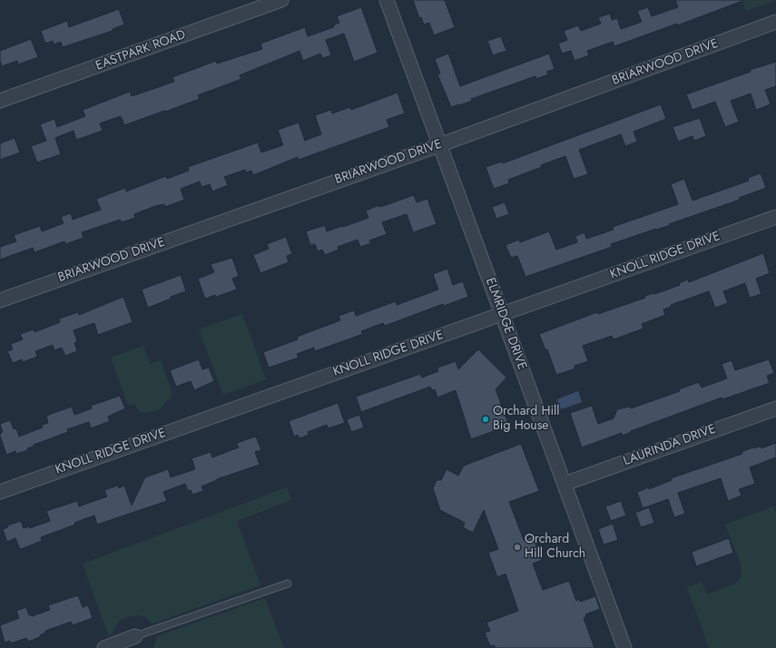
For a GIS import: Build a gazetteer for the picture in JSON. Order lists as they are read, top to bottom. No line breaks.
{"streets":{"street":["EASTPARK ROAD","BRIARWOOD DRIVE","KNOLL RIDGE DRIVE","ELMRIDGE DRIVE","LAURINDA DRIVE"]},"crossings":[["BRIARWOOD DRIVE","ELMRIDGE DRIVE"],["KNOLL RIDGE DRIVE","ELMRIDGE DRIVE"],["ELMRIDGE DRIVE","LAURINDA DRIVE"]],"places":["Orchard Hill Big House","Orchard Hill Church"]}
